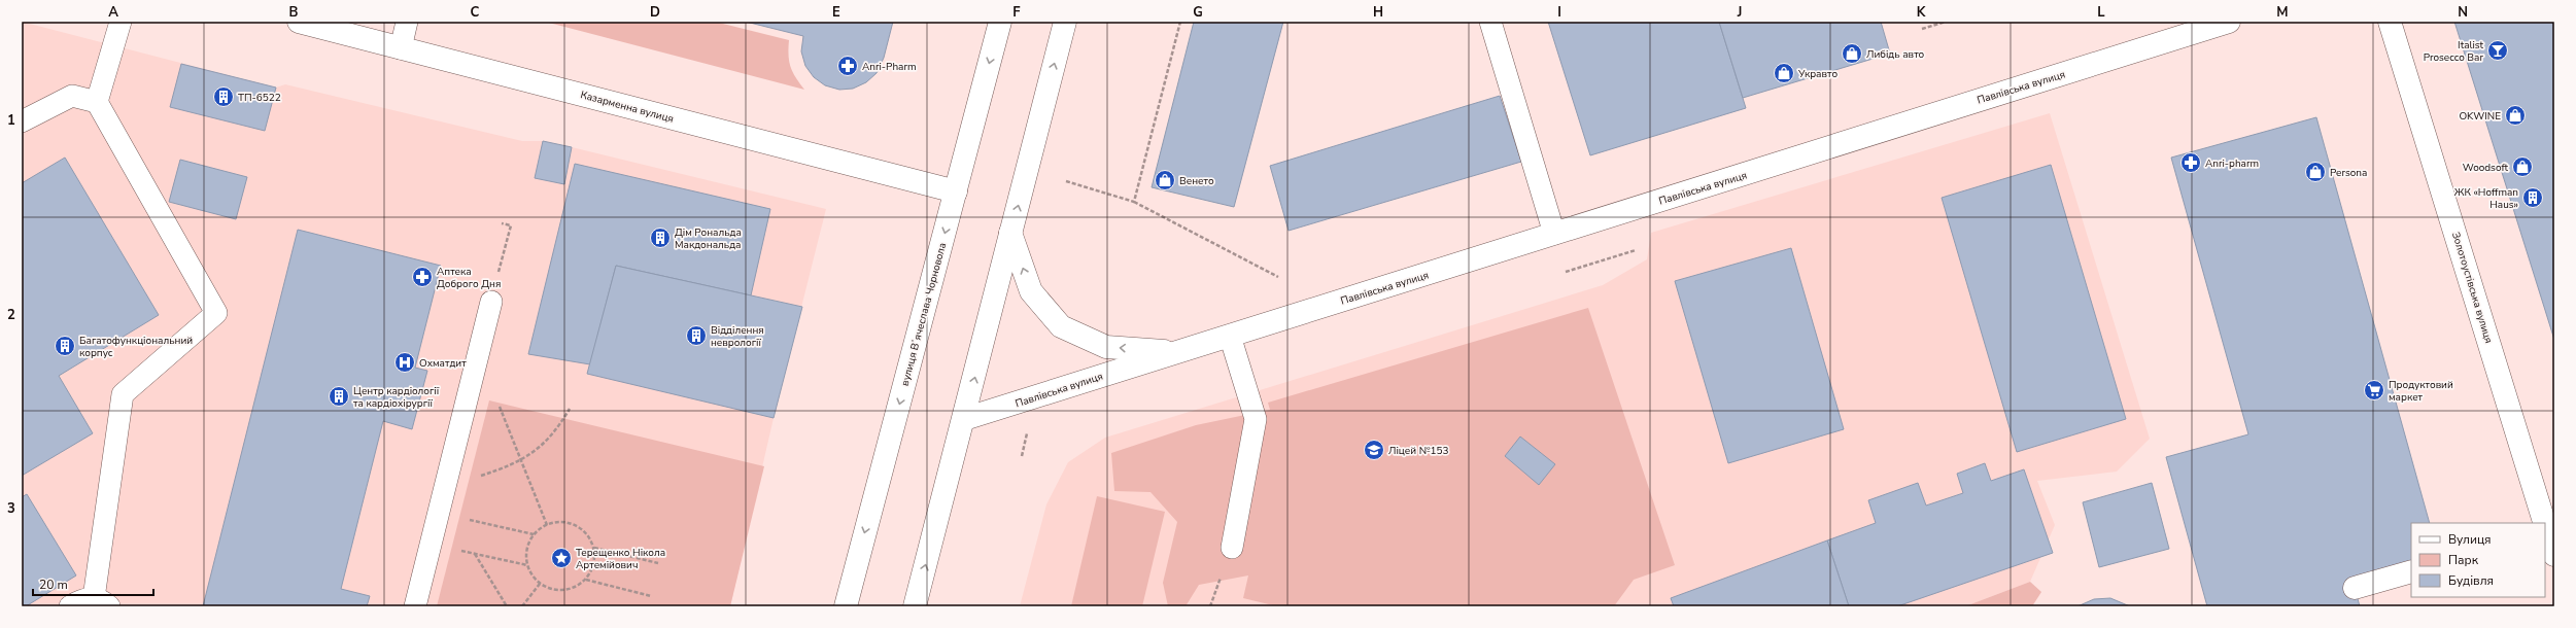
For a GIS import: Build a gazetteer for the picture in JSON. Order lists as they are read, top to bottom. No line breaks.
{"streets":{"street":["Павлівська вулиця","Казарменна вулиця","Золотоустівська вулиця","вулиця Вʼячеслава Чорновола"]},"crossings":[["Казарменна вулиця","вулиця Вʼячеслава Чорновола"]],"places":{"bar":["Italist Prosecco Bar"],"shop":["Либідь авто","Укравто","OKWINE","Woodsoft","Persona","Венето"],"pharmacy":["Anri-Pharm","Anri-pharm","Аптека Доброго Дня"],"building":["ТП-6522","ЖК «Hoffman Haus»","Дім Рональда Макдональда","Відділення неврології","Багатофункціональний корпус","Центр кардіології та кардіохірургії"],"hospital":["Охматдит"],"supermarket":["Продуктовий маркет"],"school or university":["Ліцей №153"],"place":["Терещенко Нікола Артемійович"]},"legend":["Вулиця","Парк","Будівля"],"scale_bar":"20 m","grid":{"columns":["A","B","C","D","E","F","G","H","I","J","K","L","M","N"],"rows":["1","2","3"]}}
